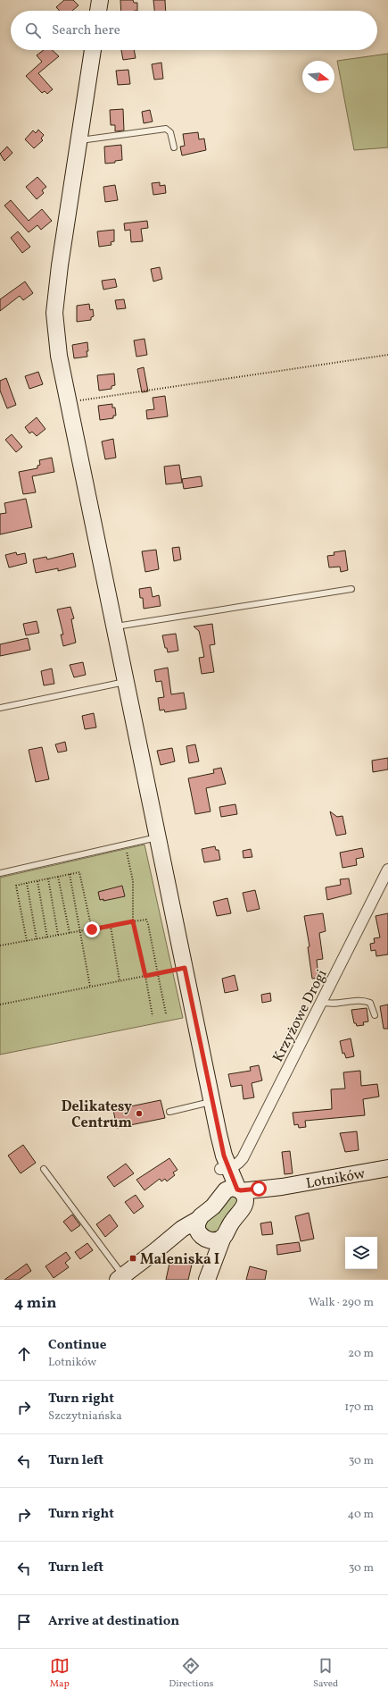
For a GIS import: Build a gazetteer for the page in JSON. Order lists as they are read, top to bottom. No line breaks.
{"streets":{"street":["Krzyżowe Drogi","Lotników"]},"places":{"other":["Delikatesy Centrum"],"transit":["Maleniska I"]},"north":"right","page":{"search":"Search here","heading":["4 min","Walk · 290 m"],"list":[["Continue","Lotników","20 m"],["Turn right","Szczytniańska","170 m"],["Turn left","30 m"],["Turn right","40 m"],["Turn left","30 m"],"Arrive at destination"],"nav":["Map","Directions","Saved"]}}
